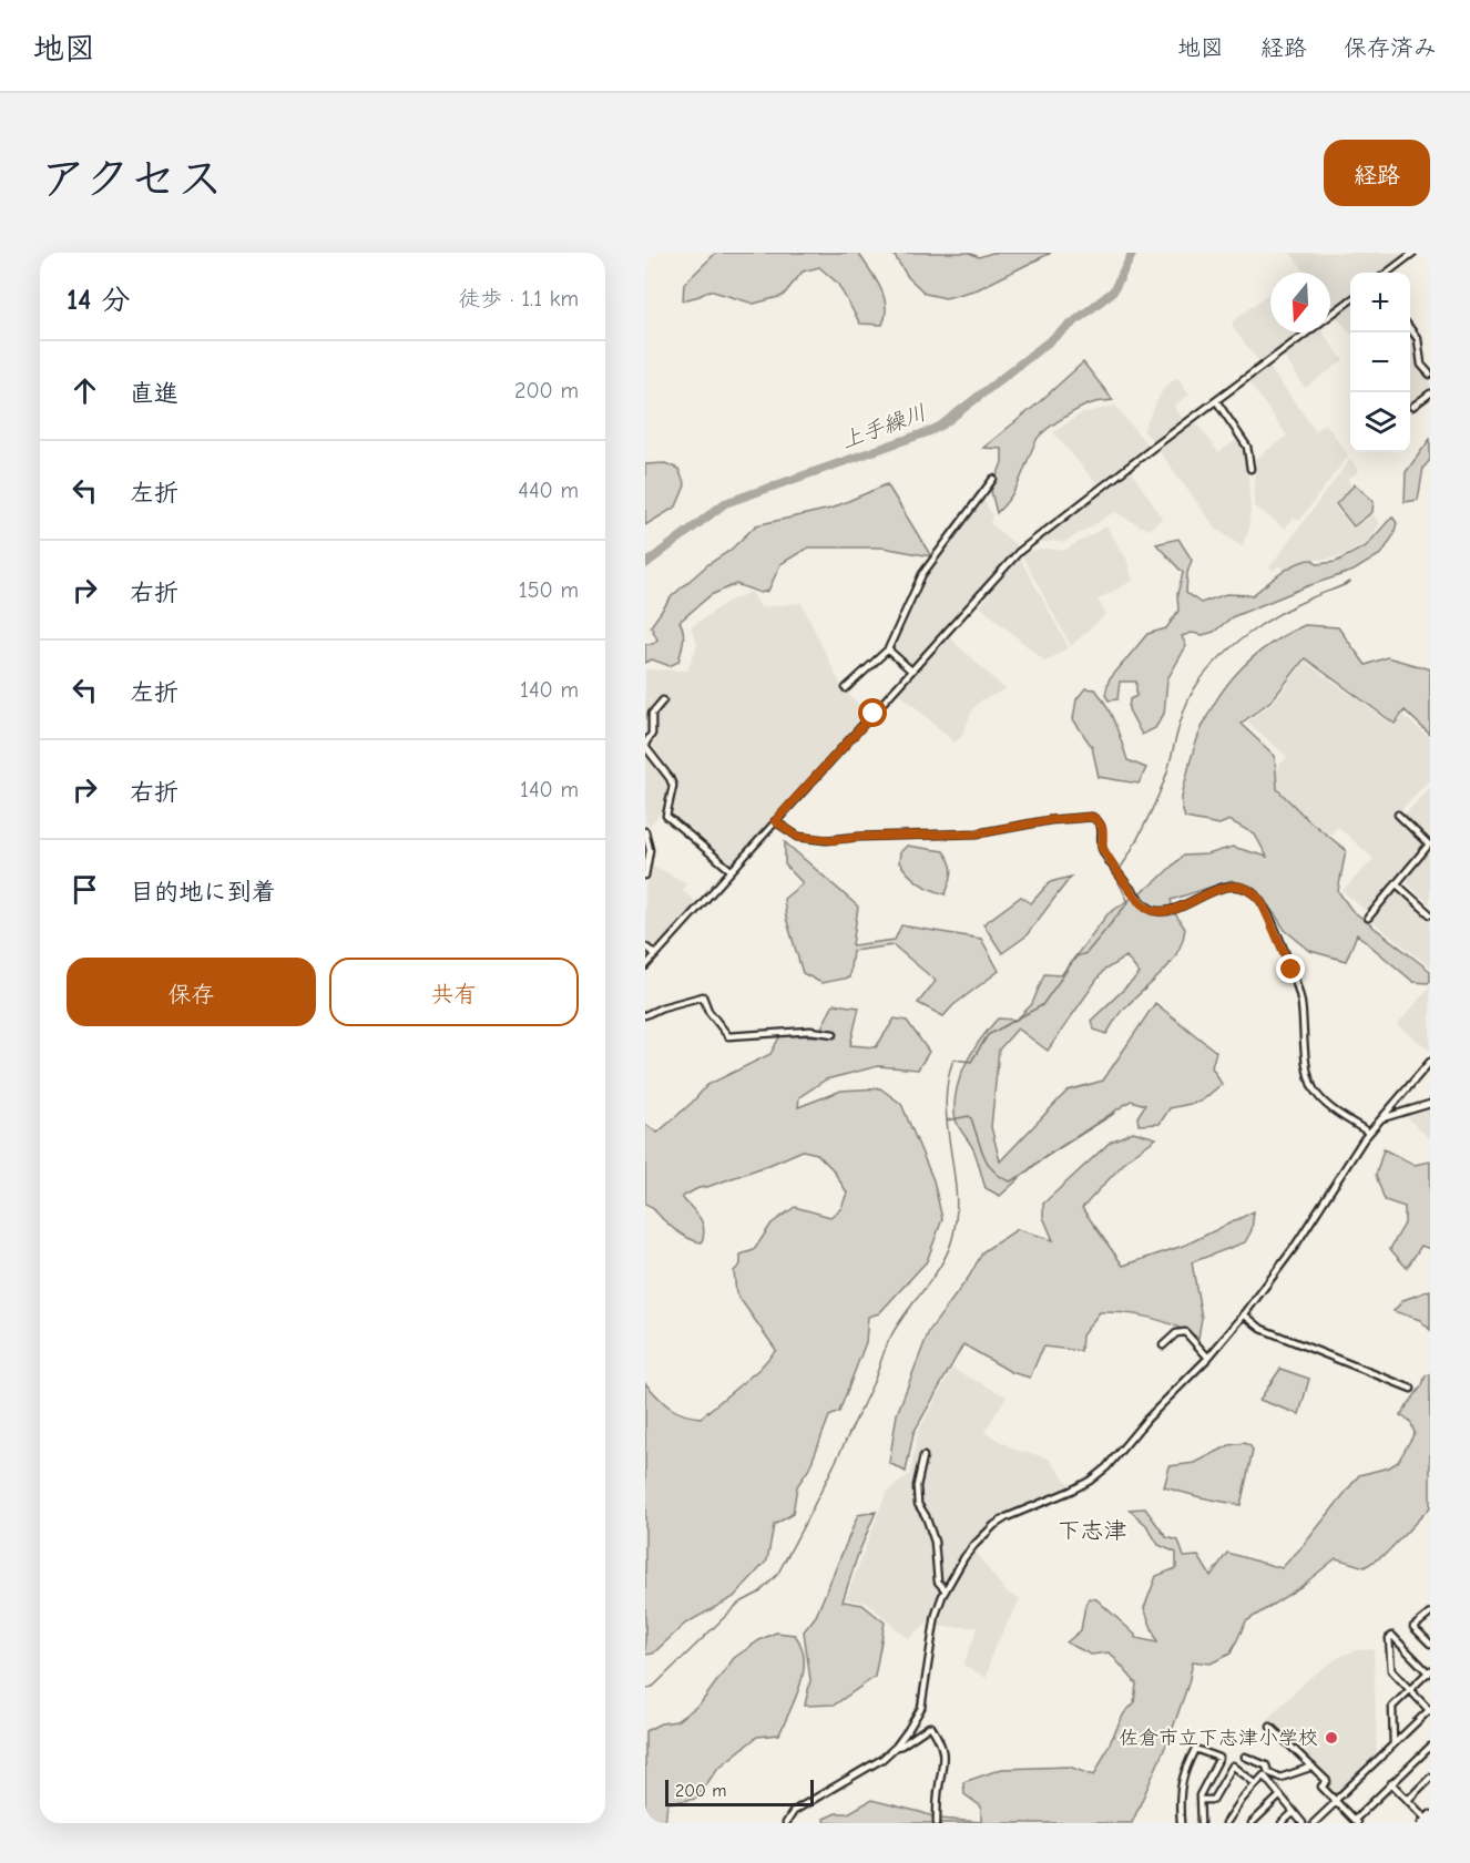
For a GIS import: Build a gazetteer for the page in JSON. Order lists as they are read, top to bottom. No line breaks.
{"districts":["下志津"],"water":["上手繰川"],"places":["佐倉市立下志津小学校"],"scale_bar":"200 m","north":"bottom","page":{"header":"地図","nav":["地図","経路","保存済み"],"title":"アクセス","buttons":["経路",["保存","共有"]],"heading":["14 分","徒歩 · 1.1 km"],"map_buttons":["+","−"],"list":[["直進","200 m"],["左折","440 m"],["右折","150 m"],["左折","140 m"],["右折","140 m"],"目的地に到着"],"scale":"200 m"}}
